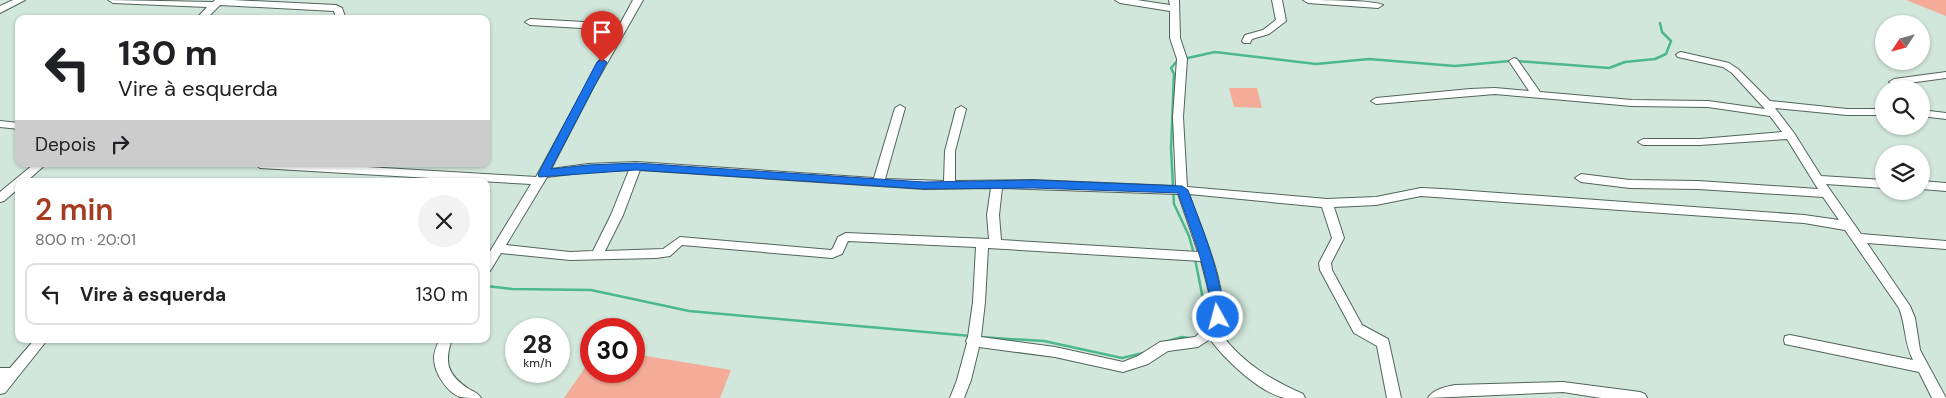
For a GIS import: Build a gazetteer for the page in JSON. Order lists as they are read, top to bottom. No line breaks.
{"north":"bottom left","page":{"turn":["130 m","Vire à esquerda"],"then":"Depois","heading":["2 min","800 m · 20:01"],"list":[{"name":"Vire à esquerda","value":"130 m"}],"speed":"28 km/h","limit":"30"}}
